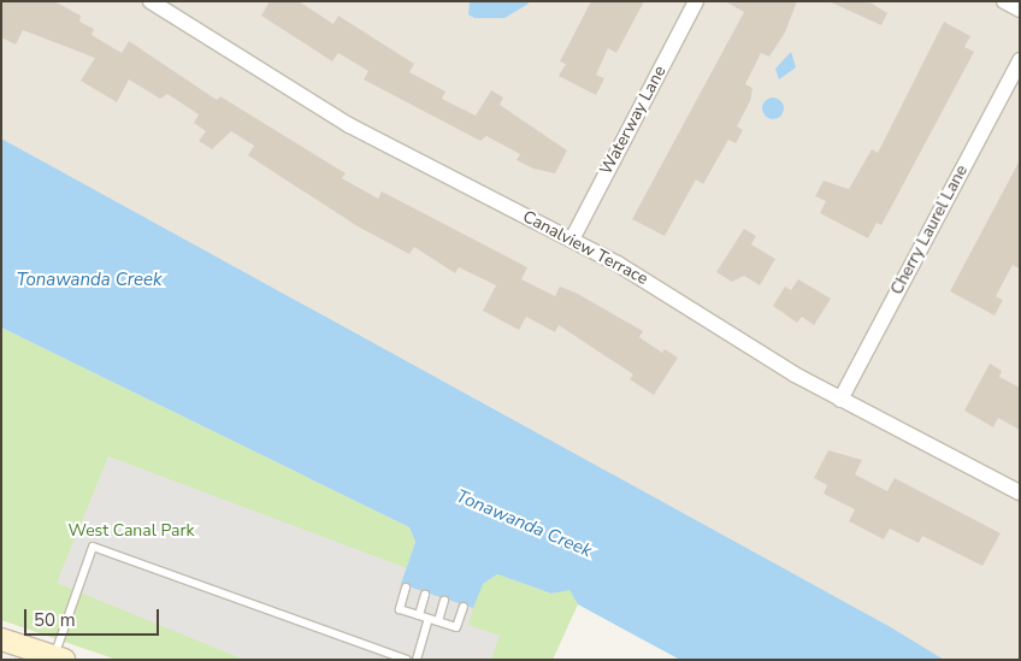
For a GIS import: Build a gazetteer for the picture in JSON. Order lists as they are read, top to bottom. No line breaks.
{"streets":{"street":["Waterway Lane","Cherry Laurel Lane","Canalview Terrace"]},"crossings":[["Waterway Lane","Canalview Terrace"],["Cherry Laurel Lane","Canalview Terrace"]],"water":["Tonawanda Creek"],"parks":["West Canal Park"],"scale_bar":"50 m"}
